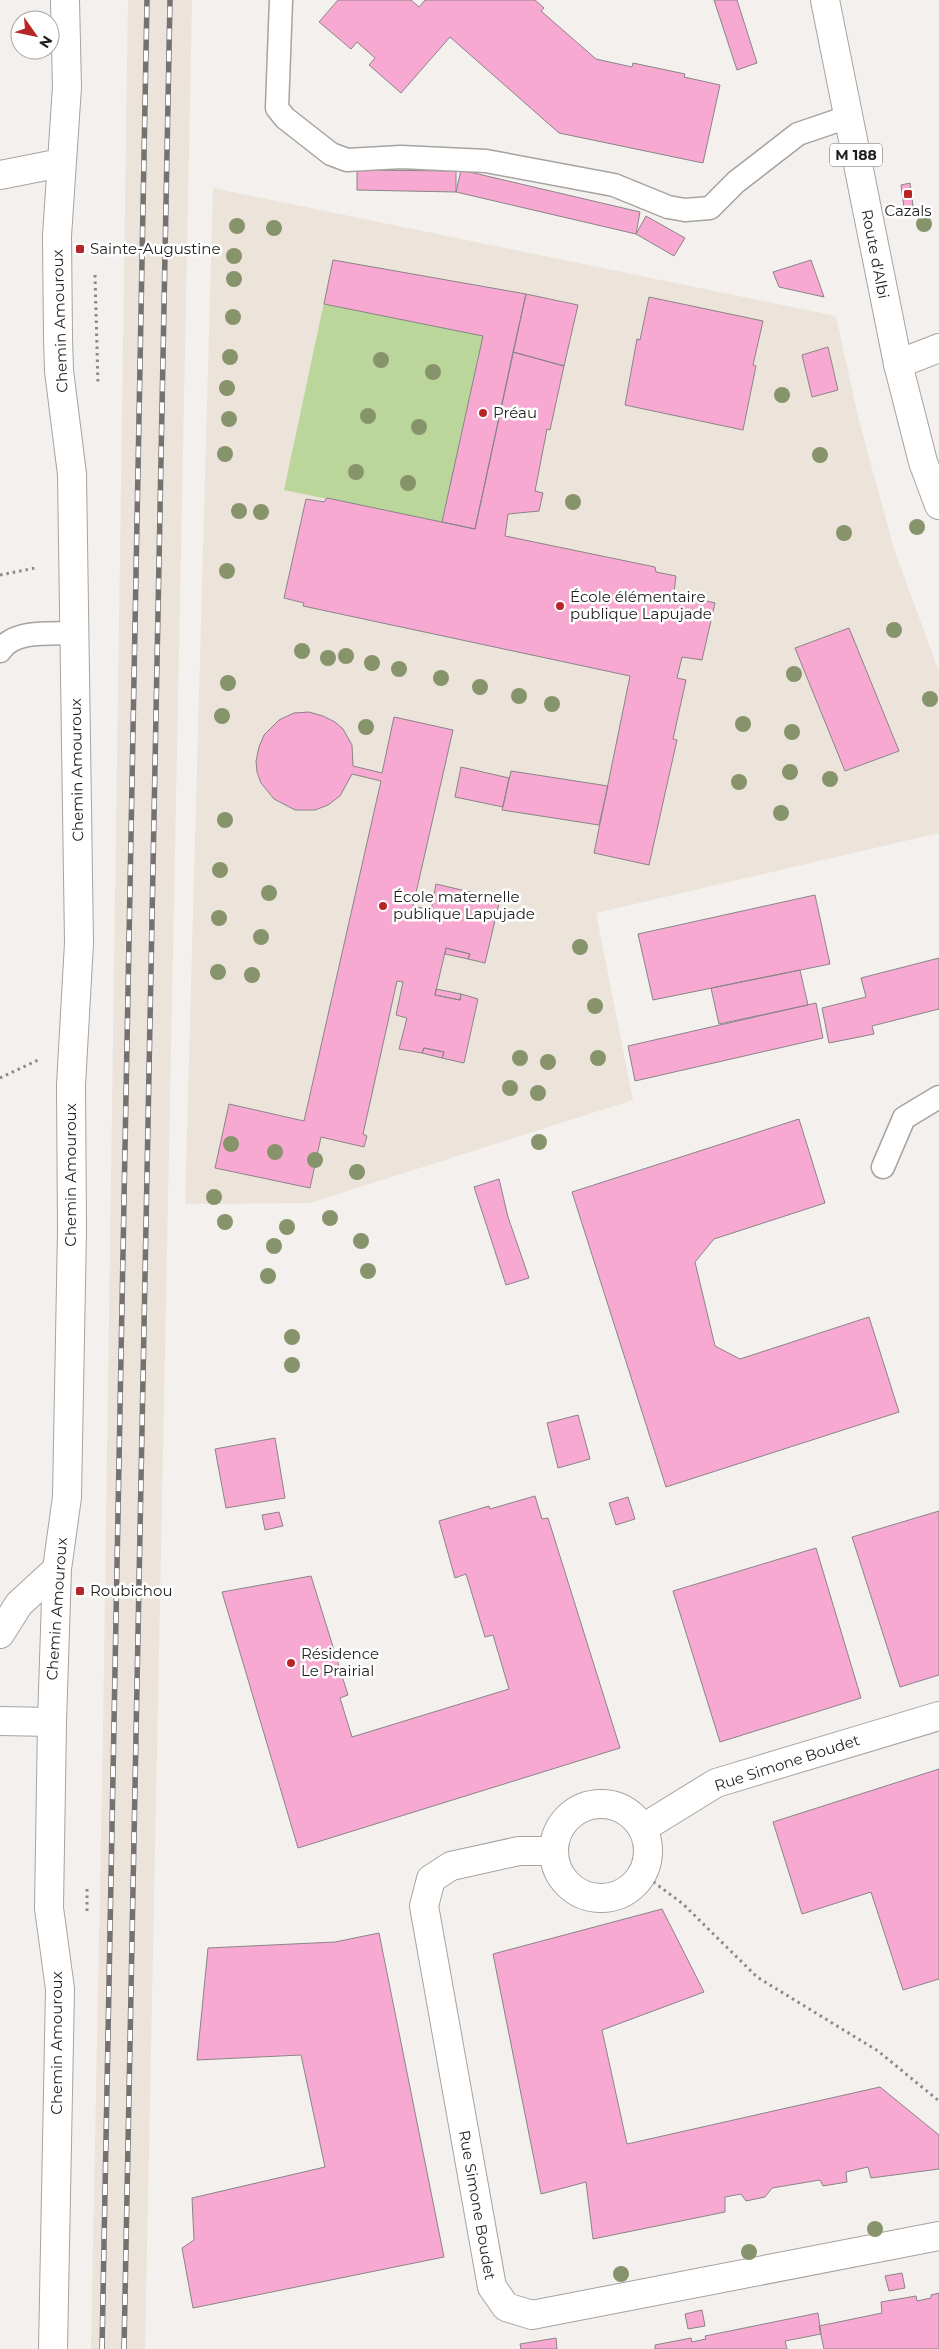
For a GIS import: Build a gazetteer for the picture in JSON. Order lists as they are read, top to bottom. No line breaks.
{"streets":{"street":["M 188","Route d'Albi","Chemin Amouroux","Rue Simone Boudet"]},"places":{"transit":["Cazals","Sainte-Augustine","Roubichou"],"other":["Préau","École élémentaire publique Lapujade","École maternelle publique Lapujade","Résidence Le Prairial"]},"north":"bottom right"}
